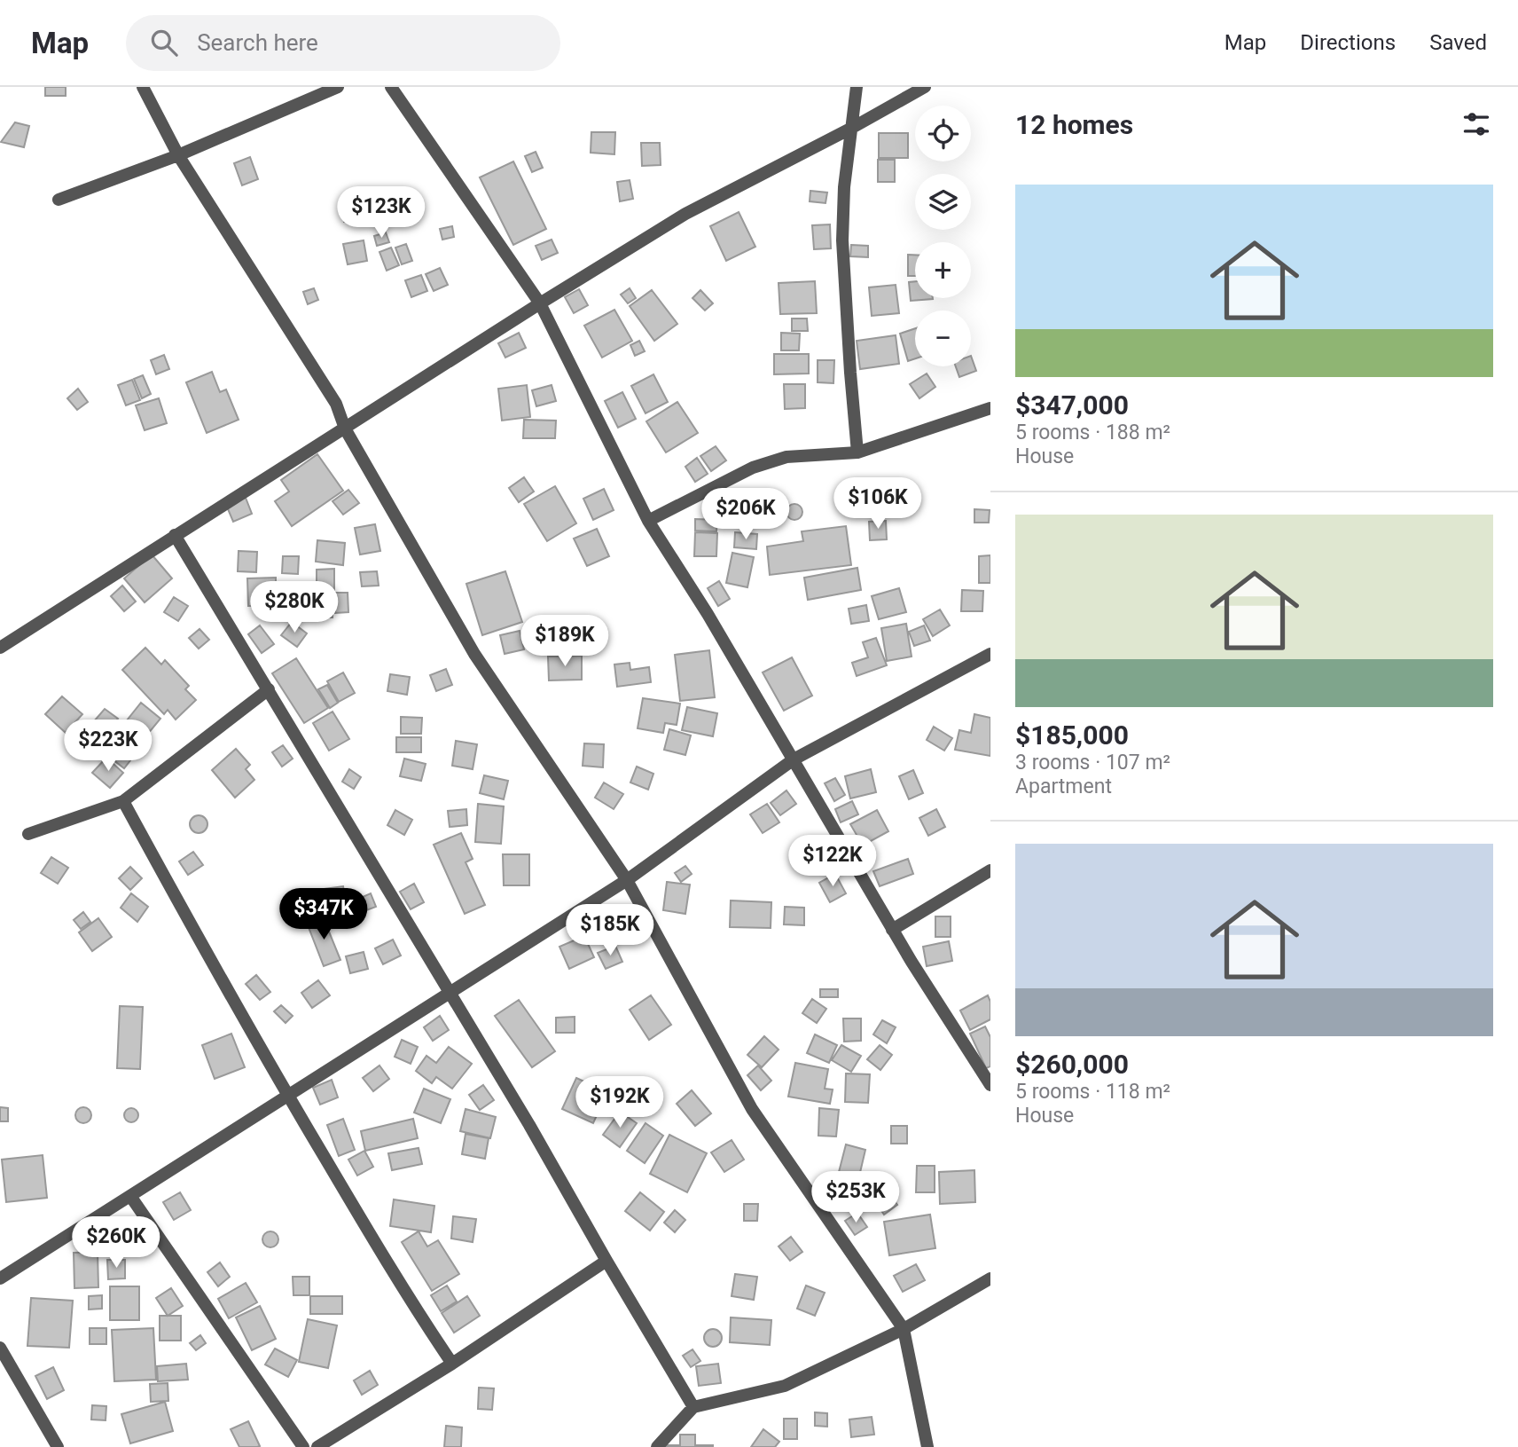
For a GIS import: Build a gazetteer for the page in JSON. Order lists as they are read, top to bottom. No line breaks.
{"page":{"header":"Map","search":"Search here","nav":["Map","Directions","Saved"],"heading":"12 homes","map_buttons":["+","−"],"list":[{"name":"$347,000","note":"5 rooms · 188 m² · House"},{"name":"$185,000","note":"3 rooms · 107 m² · Apartment"},{"name":"$260,000","note":"5 rooms · 118 m² · House"}],"price":["$123K","$106K","$206K","$280K","$189K","$223K","$122K","$347K","$185K","$192K","$253K","$260K"]}}
